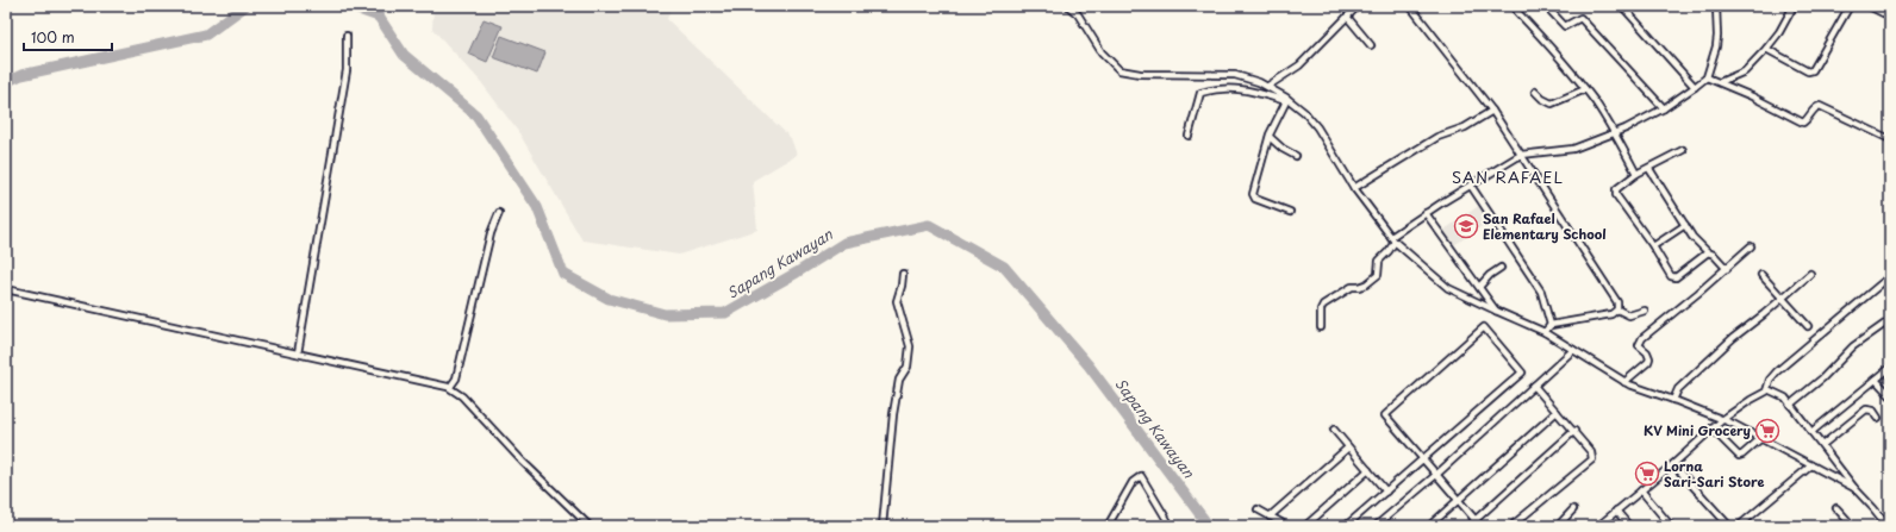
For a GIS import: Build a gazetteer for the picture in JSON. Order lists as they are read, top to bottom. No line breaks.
{"districts":["SAN RAFAEL"],"water":["Sapang Kawayan"],"places":{"school or university":["San Rafael Elementary School"],"supermarket":["KV Mini Grocery","Lorna Sari-Sari Store"]},"scale_bar":"100 m"}
